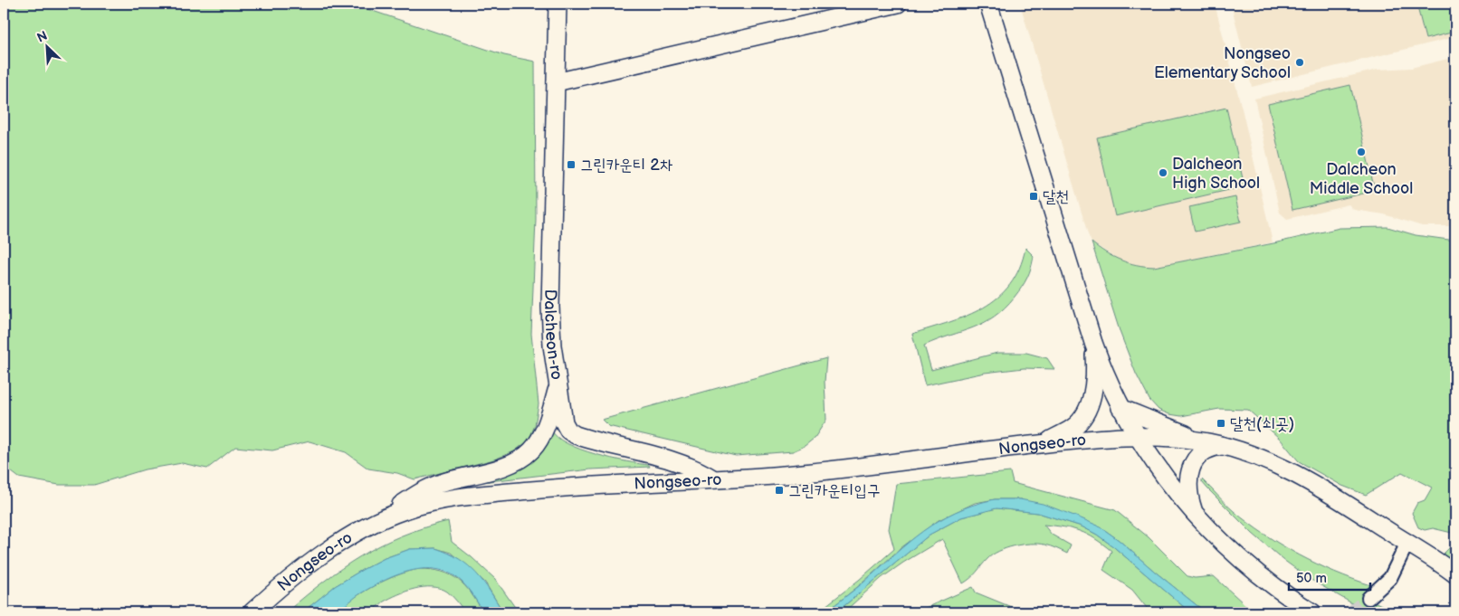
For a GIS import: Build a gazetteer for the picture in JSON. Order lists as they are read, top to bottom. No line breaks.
{"streets":{"street":["Dalcheon-ro","Nongseo-ro"]},"crossings":[["Dalcheon-ro","Nongseo-ro"]],"places":{"other":["Nongseo Elementary School","Dalcheon Middle School","Dalcheon High School"],"transit":["그린카운티 2차","달천","달천(쇠곳)","그린카운티입구"]},"scale_bar":"50 m","north":"top left"}
